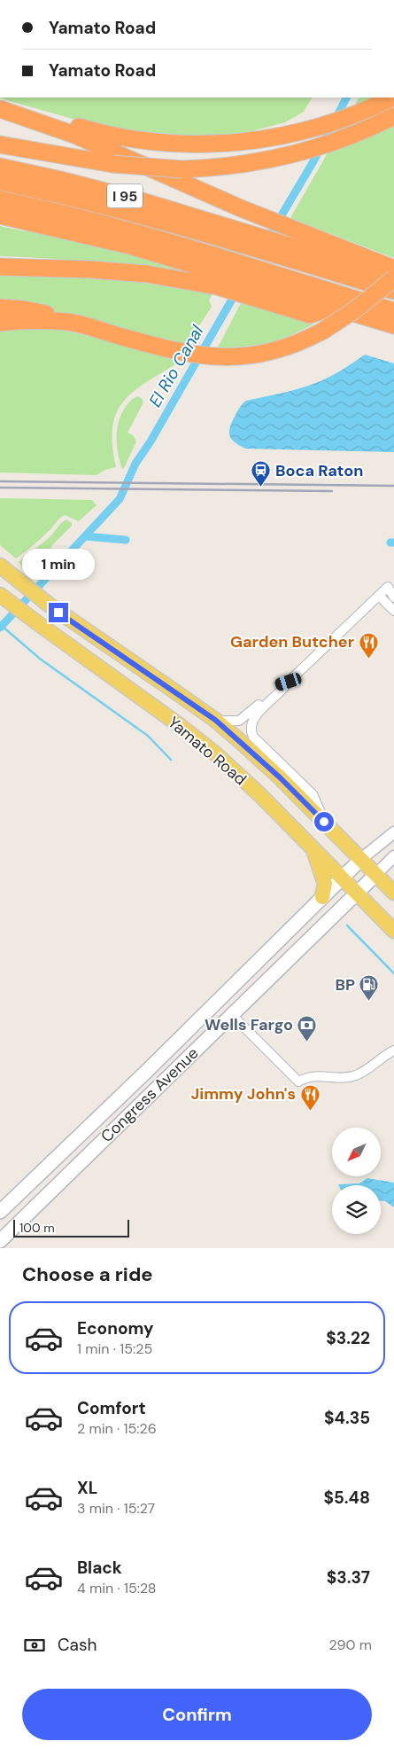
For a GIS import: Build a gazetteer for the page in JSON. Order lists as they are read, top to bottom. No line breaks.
{"streets":{"highway":["I 95"],"main road":["Yamato Road","Congress Avenue"]},"crossings":[["Yamato Road","Congress Avenue"]],"water":["El Rio Canal"],"places":{"station":["Boca Raton"],"restaurant":["Garden Butcher","Jimmy John's"],"fuel station":["BP"],"bank":["Wells Fargo"]},"scale_bar":"100 m","north":"bottom left","page":{"banner":["Yamato Road","Yamato Road"],"bubble":"1 min","scale":"100 m","heading":"Choose a ride","list":[{"name":"Economy","note":"1 min · 15:25","value":"$3.22"},{"name":"Comfort","note":"2 min · 15:26","value":"$4.35"},{"name":"XL","note":"3 min · 15:27","value":"$5.48"},{"name":"Black","note":"4 min · 15:28","value":"$3.37"}],"pay":["Cash","290 m"],"buttons":"Confirm"}}
